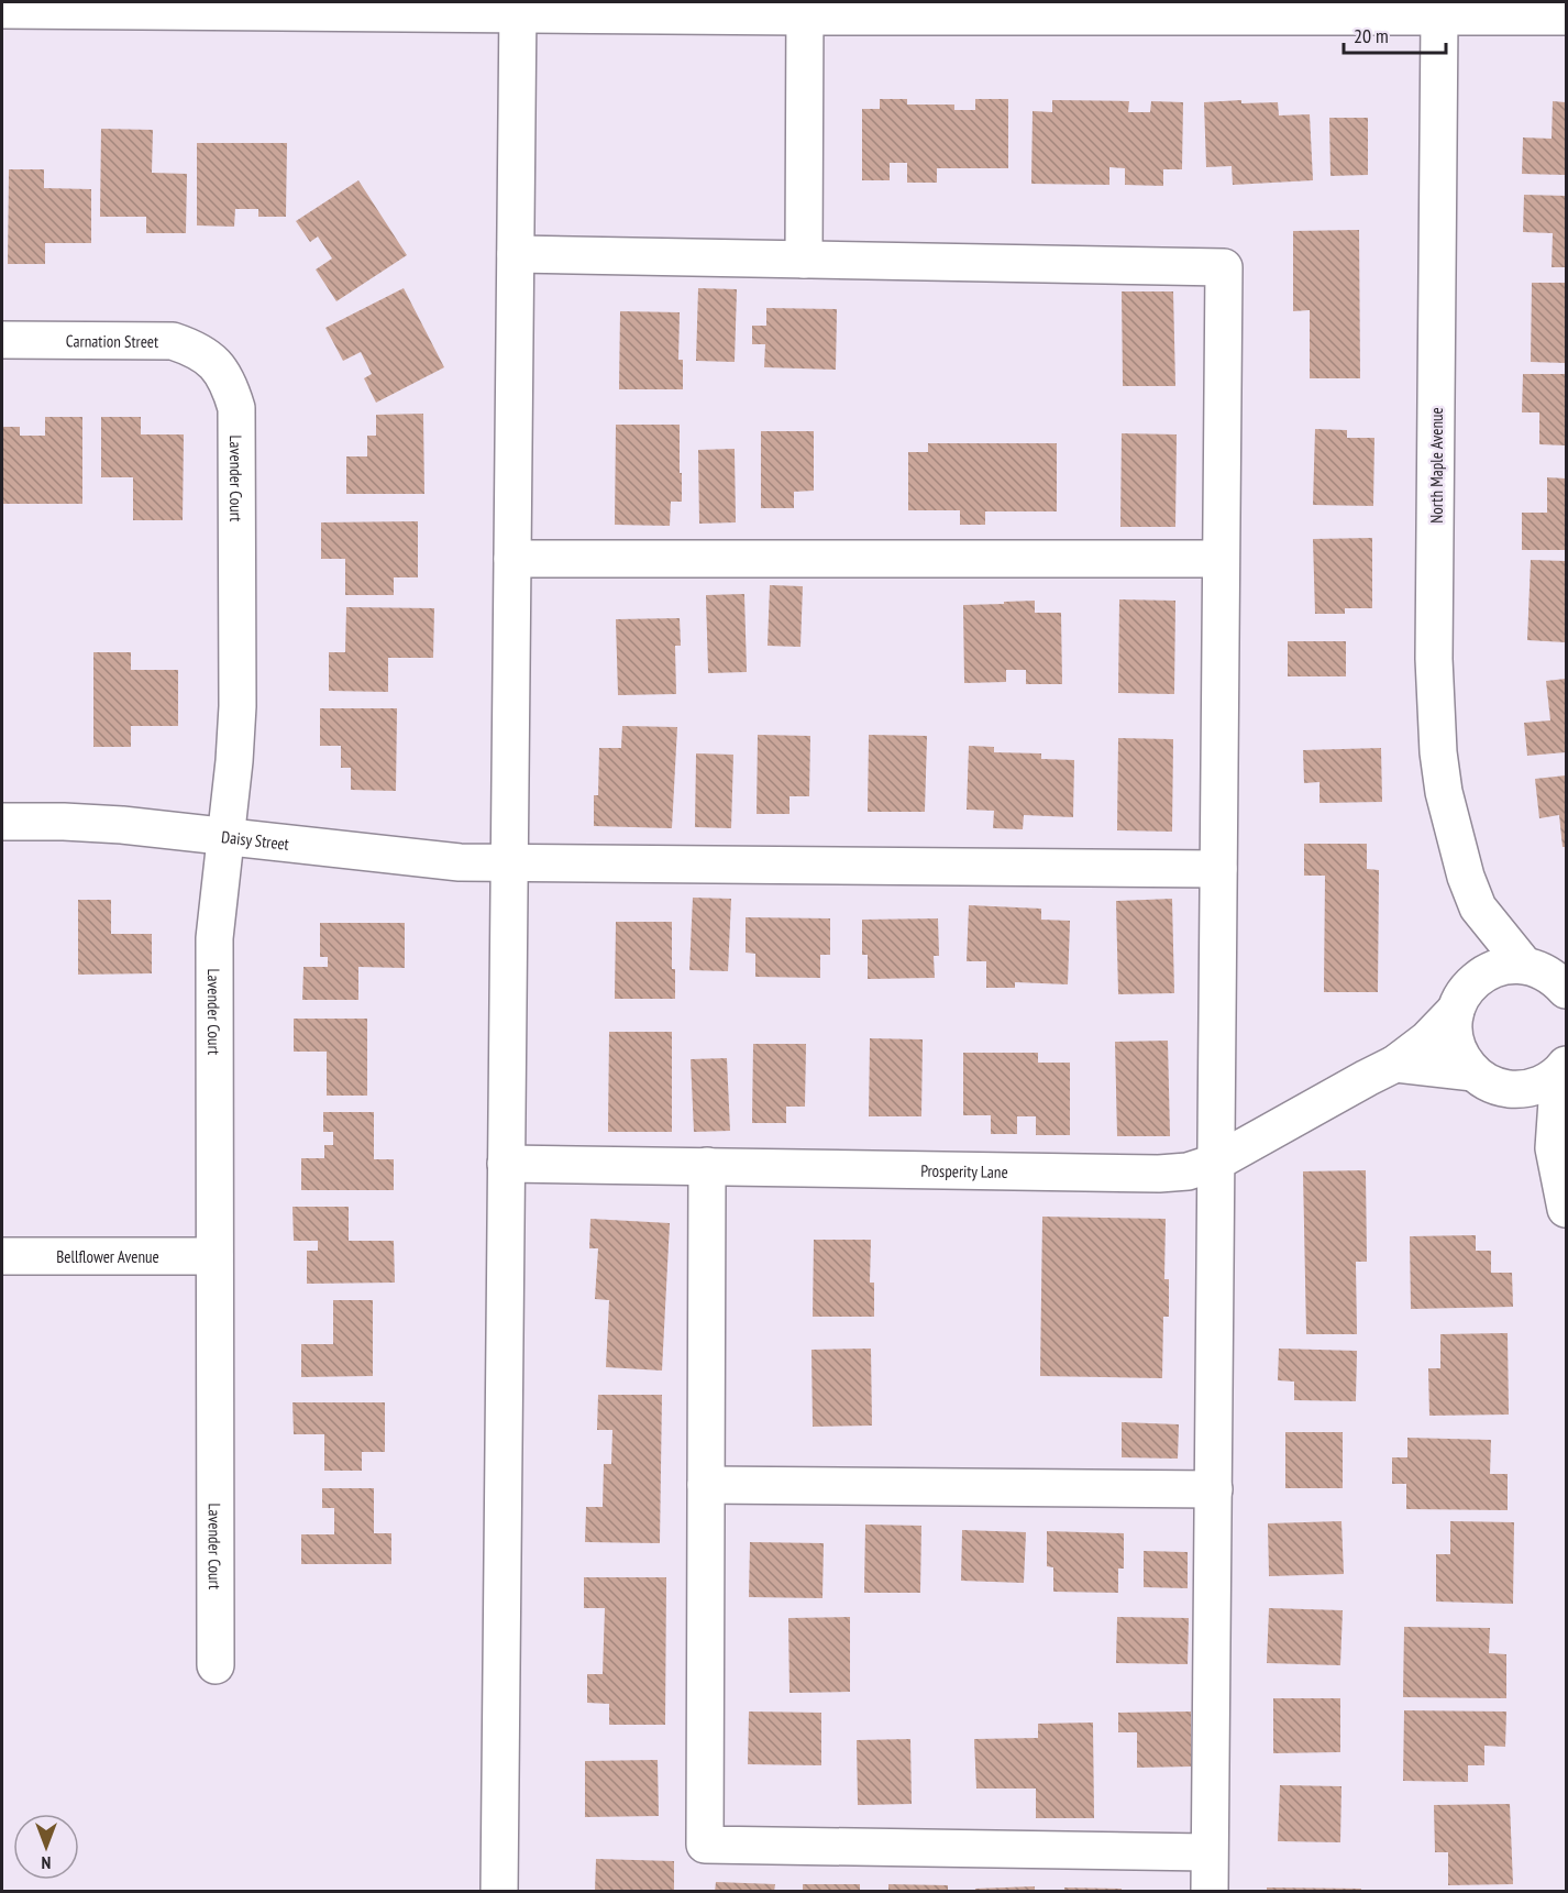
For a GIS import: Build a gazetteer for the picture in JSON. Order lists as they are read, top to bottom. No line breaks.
{"streets":{"street":["Carnation Street","North Maple Avenue","Lavender Court","Daisy Street","Prosperity Lane","Bellflower Avenue"]},"crossings":[["Carnation Street","Lavender Court"],["North Maple Avenue","Prosperity Lane"],["Lavender Court","Daisy Street"],["Lavender Court","Bellflower Avenue"]],"scale_bar":"20 m","north":"bottom"}
